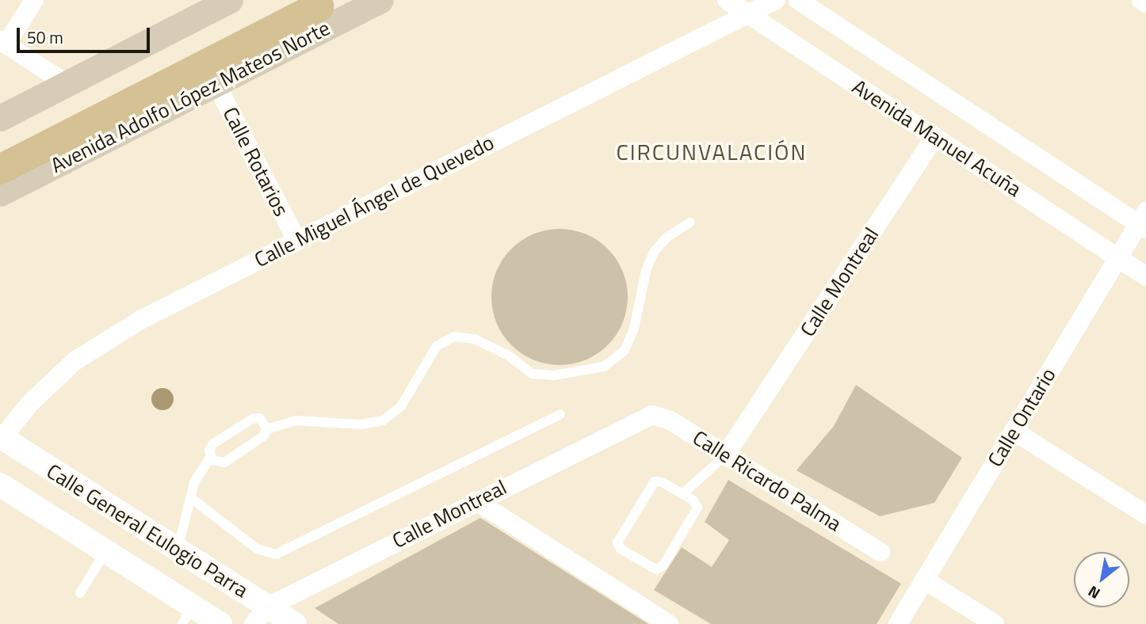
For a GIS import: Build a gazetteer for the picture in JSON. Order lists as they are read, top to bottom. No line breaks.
{"streets":{"main road":["Avenida Adolfo López Mateos Norte"],"street":["Avenida Manuel Acuña","Calle Rotarios","Calle Miguel Ángel de Quevedo","Calle Montreal","Calle Ontario","Calle Ricardo Palma","Calle General Eulogio Parra"]},"crossings":[["Avenida Adolfo López Mateos Norte","Calle Rotarios"],["Avenida Manuel Acuña","Calle Miguel Ángel de Quevedo"],["Avenida Manuel Acuña","Calle Montreal"],["Avenida Manuel Acuña","Calle Ontario"],["Calle Rotarios","Calle Miguel Ángel de Quevedo"],["Calle Miguel Ángel de Quevedo","Calle General Eulogio Parra"],["Calle Montreal","Calle Ricardo Palma"],["Calle Montreal","Calle General Eulogio Parra"]],"districts":["CIRCUNVALACIÓN"],"scale_bar":"50 m","north":"bottom left"}
